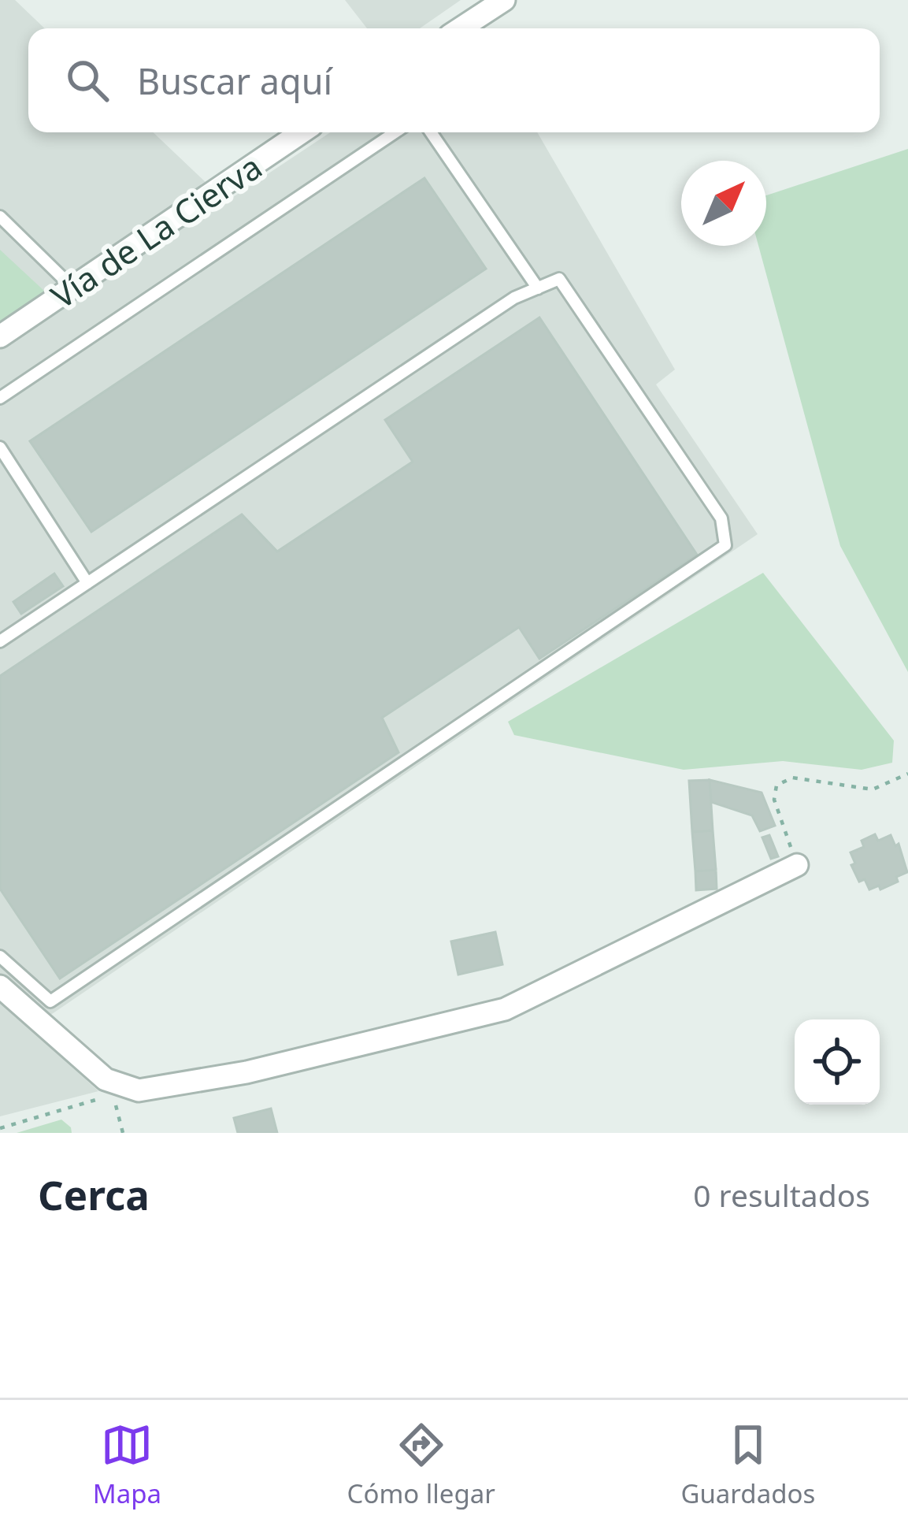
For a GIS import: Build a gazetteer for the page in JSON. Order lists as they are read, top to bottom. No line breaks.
{"streets":{"street":["Vía de La Cierva"]},"north":"top right","page":{"search":"Buscar aquí","heading":["Cerca","0 resultados"],"nav":["Mapa","Cómo llegar","Guardados"]}}
